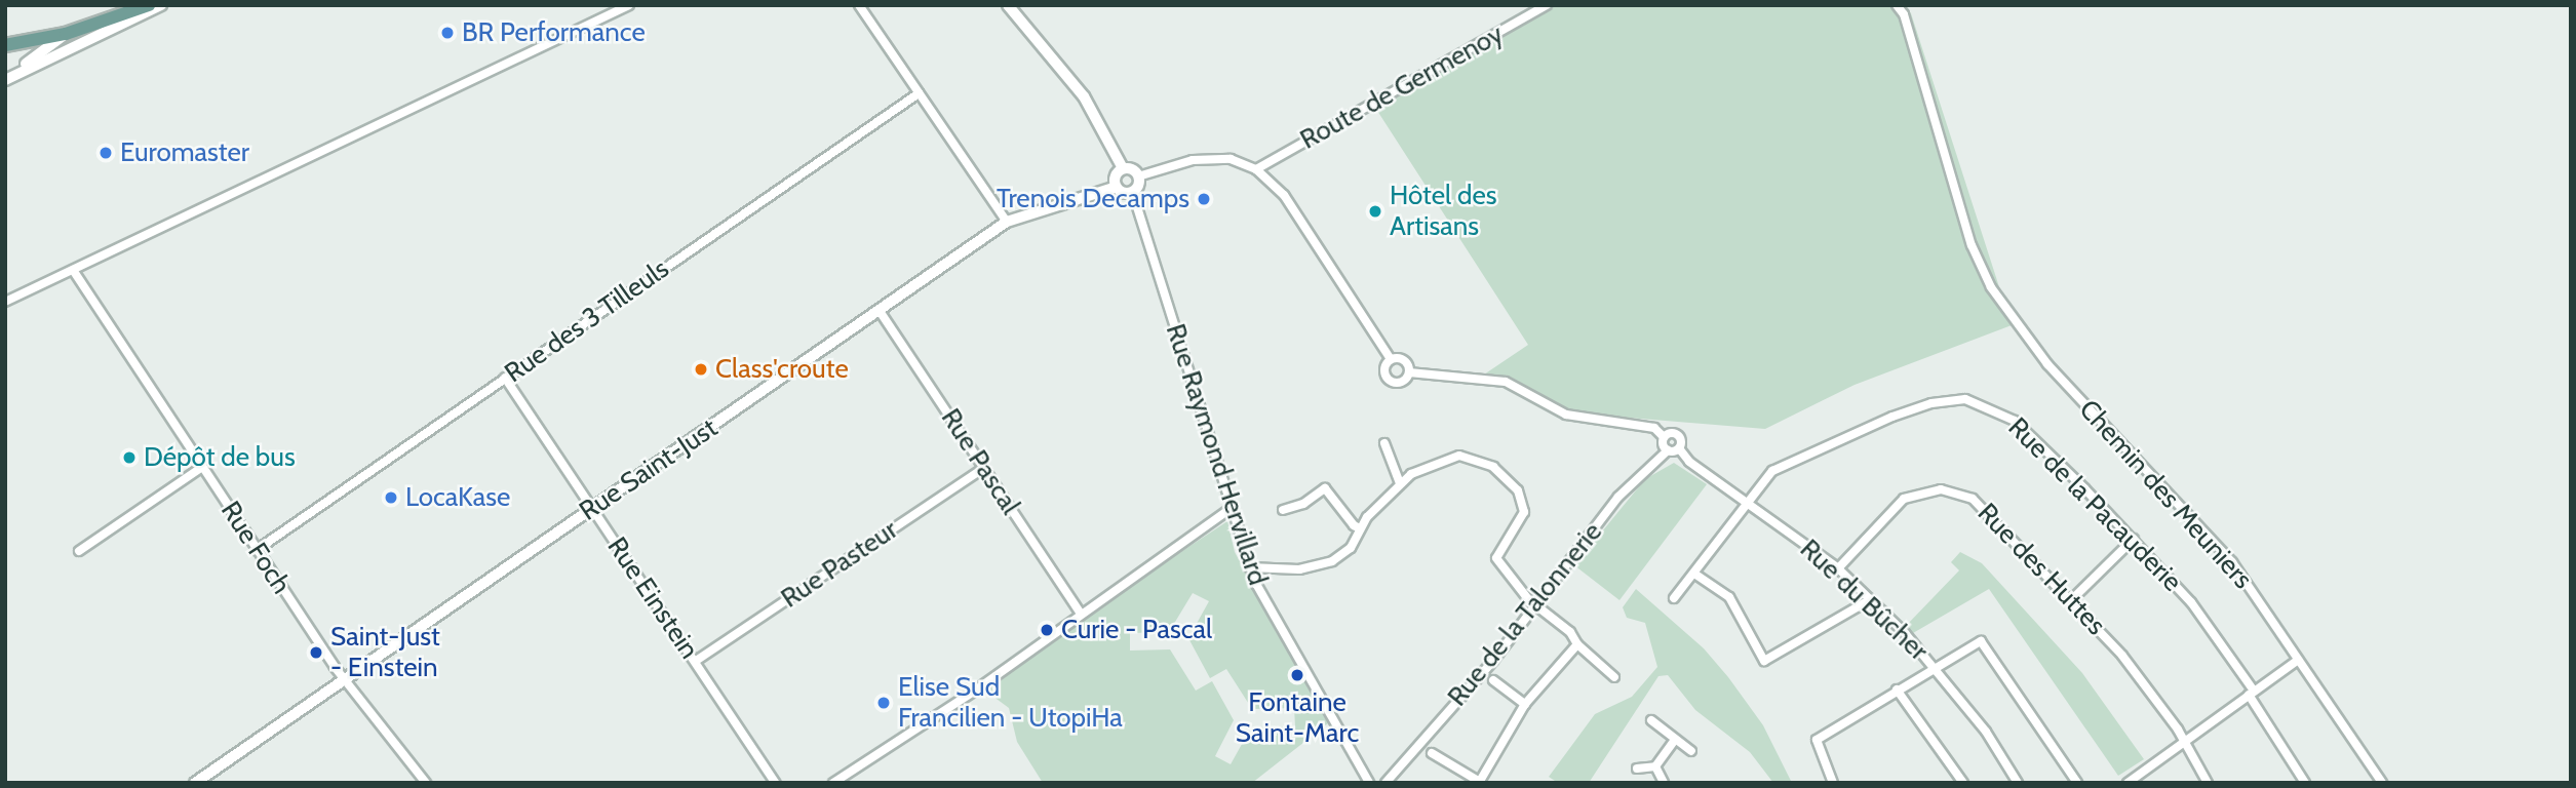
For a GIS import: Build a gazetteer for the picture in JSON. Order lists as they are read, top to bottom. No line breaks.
{"streets":{"street":["Route de Germenoy","Rue des 3 Tilleuls","Rue Raymond Hervillard","Rue Pascal","Rue Saint-Just","Chemin des Meuniers","Rue de la Pacauderie","Rue Foch","Rue Pasteur","Rue des Huttes","Rue Einstein","Rue du Bûcher","Rue de la Talonnerie"]},"crossings":[["Rue des 3 Tilleuls","Rue Foch"],["Rue des 3 Tilleuls","Rue Einstein"],["Rue Raymond Hervillard","Rue Saint-Just"],["Rue Pascal","Rue Saint-Just"],["Rue Pascal","Rue Pasteur"],["Rue Saint-Just","Rue Foch"],["Rue Saint-Just","Rue Einstein"],["Rue de la Pacauderie","Rue du Bûcher"],["Rue Pasteur","Rue Einstein"],["Rue des Huttes","Rue du Bûcher"]],"places":["BR Performance","Euromaster","Trenois Decamps","Hôtel des Artisans","Class'croute","Dépôt de bus","LocaKase","Curie - Pascal","Saint-Just - Einstein","Fontaine Saint-Marc","Elise Sud Francilien - UtopiHa"]}
